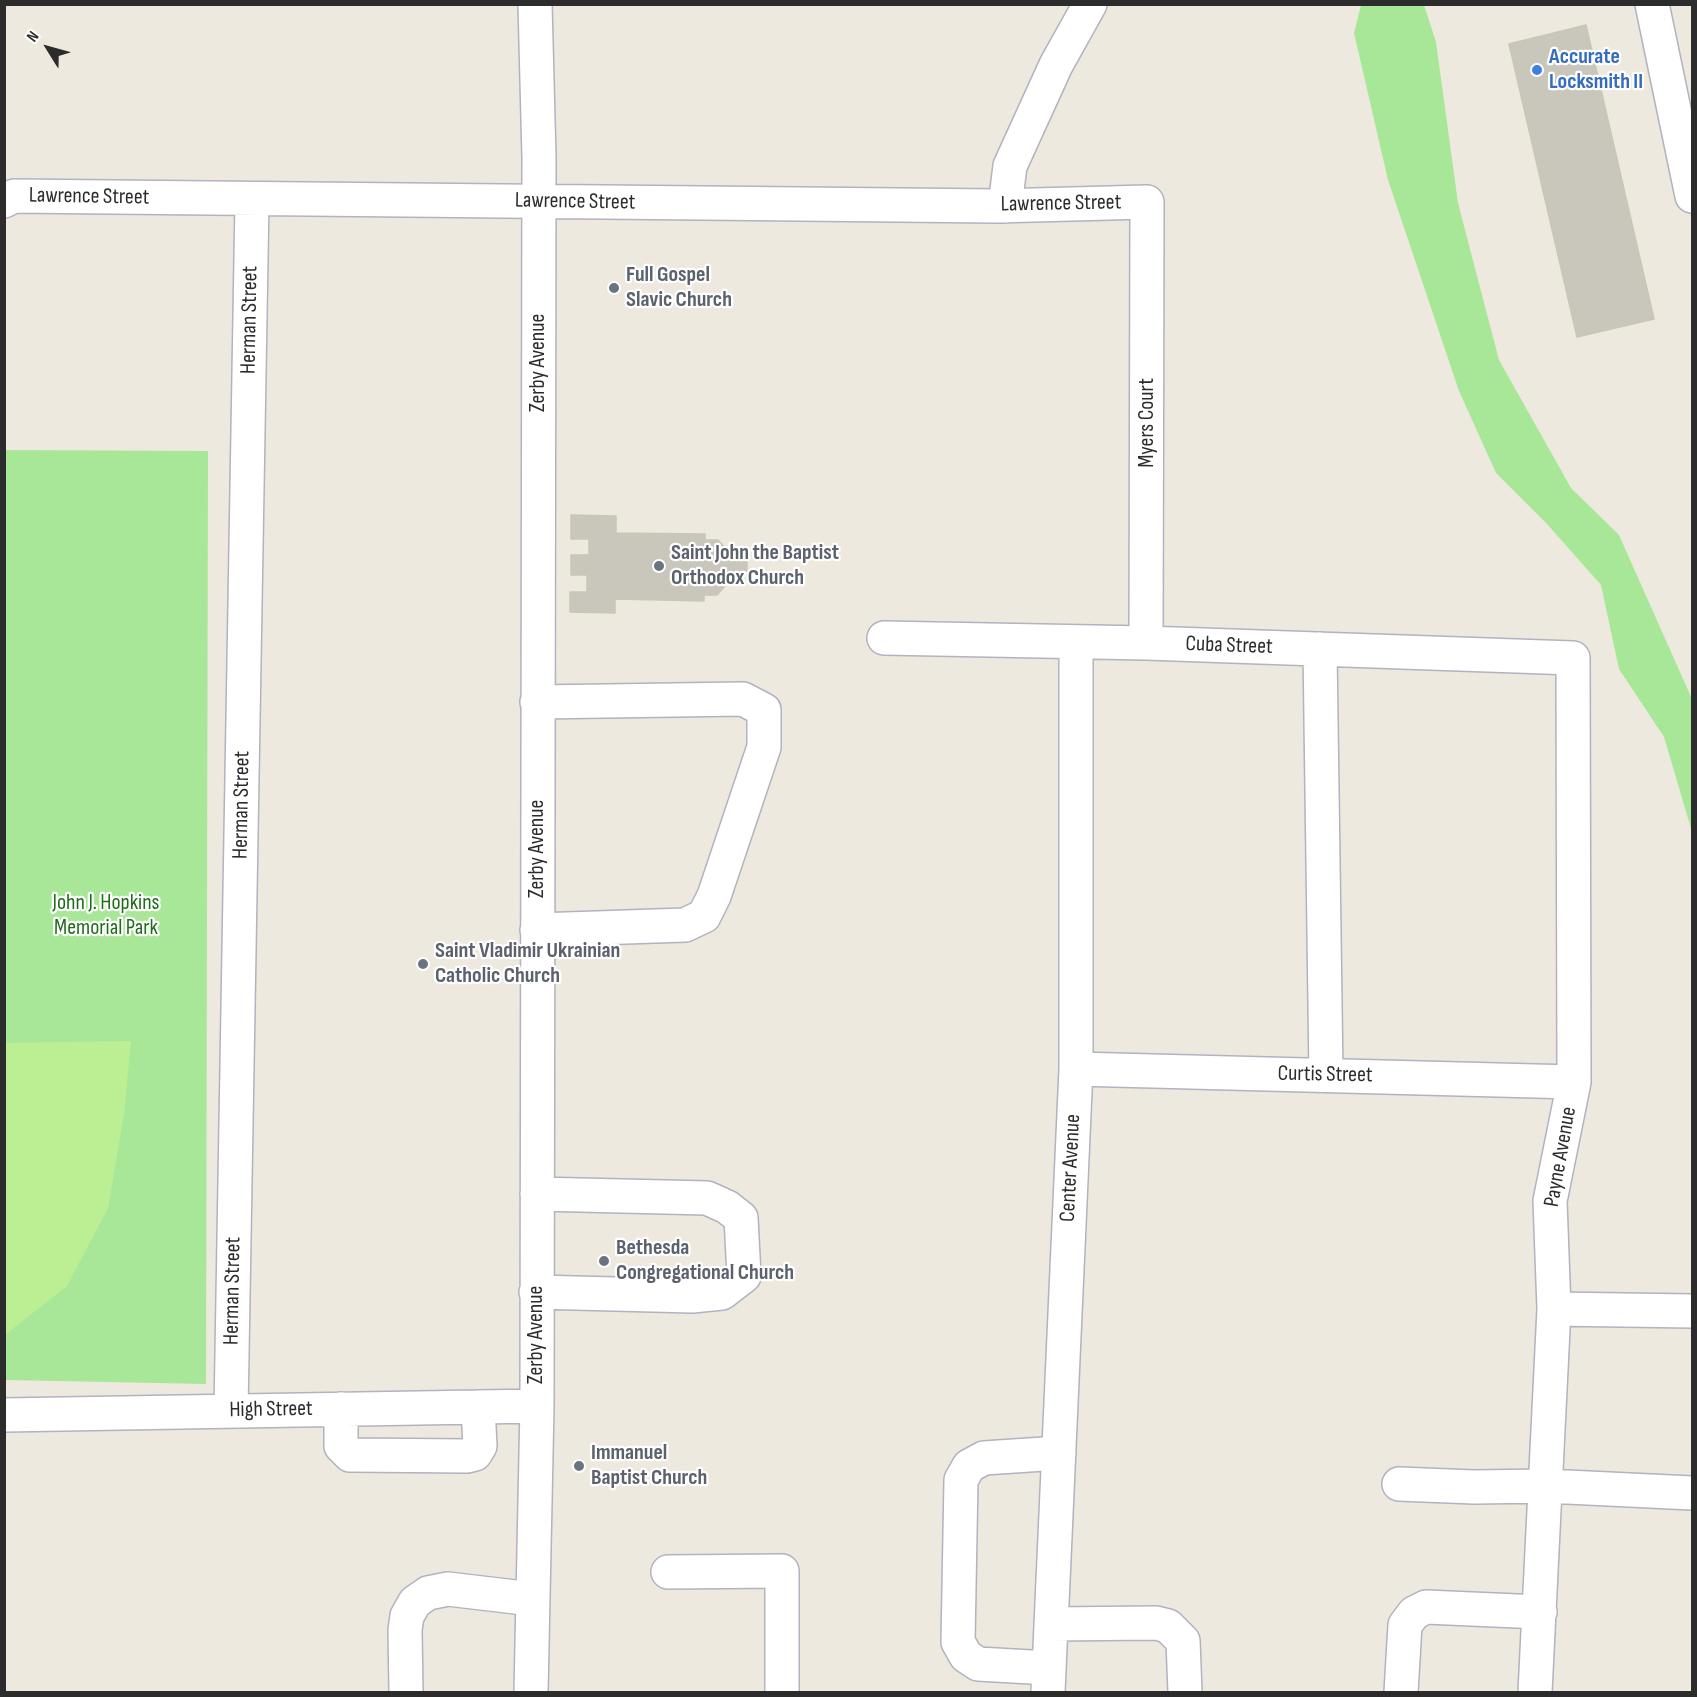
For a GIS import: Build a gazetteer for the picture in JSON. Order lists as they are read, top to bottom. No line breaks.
{"streets":{"street":["Lawrence Street","Herman Street","Zerby Avenue","Myers Court","Cuba Street","Curtis Street","Payne Avenue","Center Avenue","High Street"]},"crossings":[["Lawrence Street","Herman Street"],["Lawrence Street","Zerby Avenue"],["Lawrence Street","Myers Court"],["Herman Street","High Street"],["Zerby Avenue","High Street"],["Myers Court","Cuba Street"],["Cuba Street","Payne Avenue"],["Cuba Street","Center Avenue"],["Curtis Street","Payne Avenue"],["Curtis Street","Center Avenue"]],"parks":["John J. Hopkins Memorial Park"],"places":["Accurate Locksmith II","Full Gospel Slavic Church","Saint John the Baptist Orthodox Church","Saint Vladimir Ukrainian Catholic Church","Bethesda Congregational Church","Immanuel Baptist Church"],"north":"top left"}
